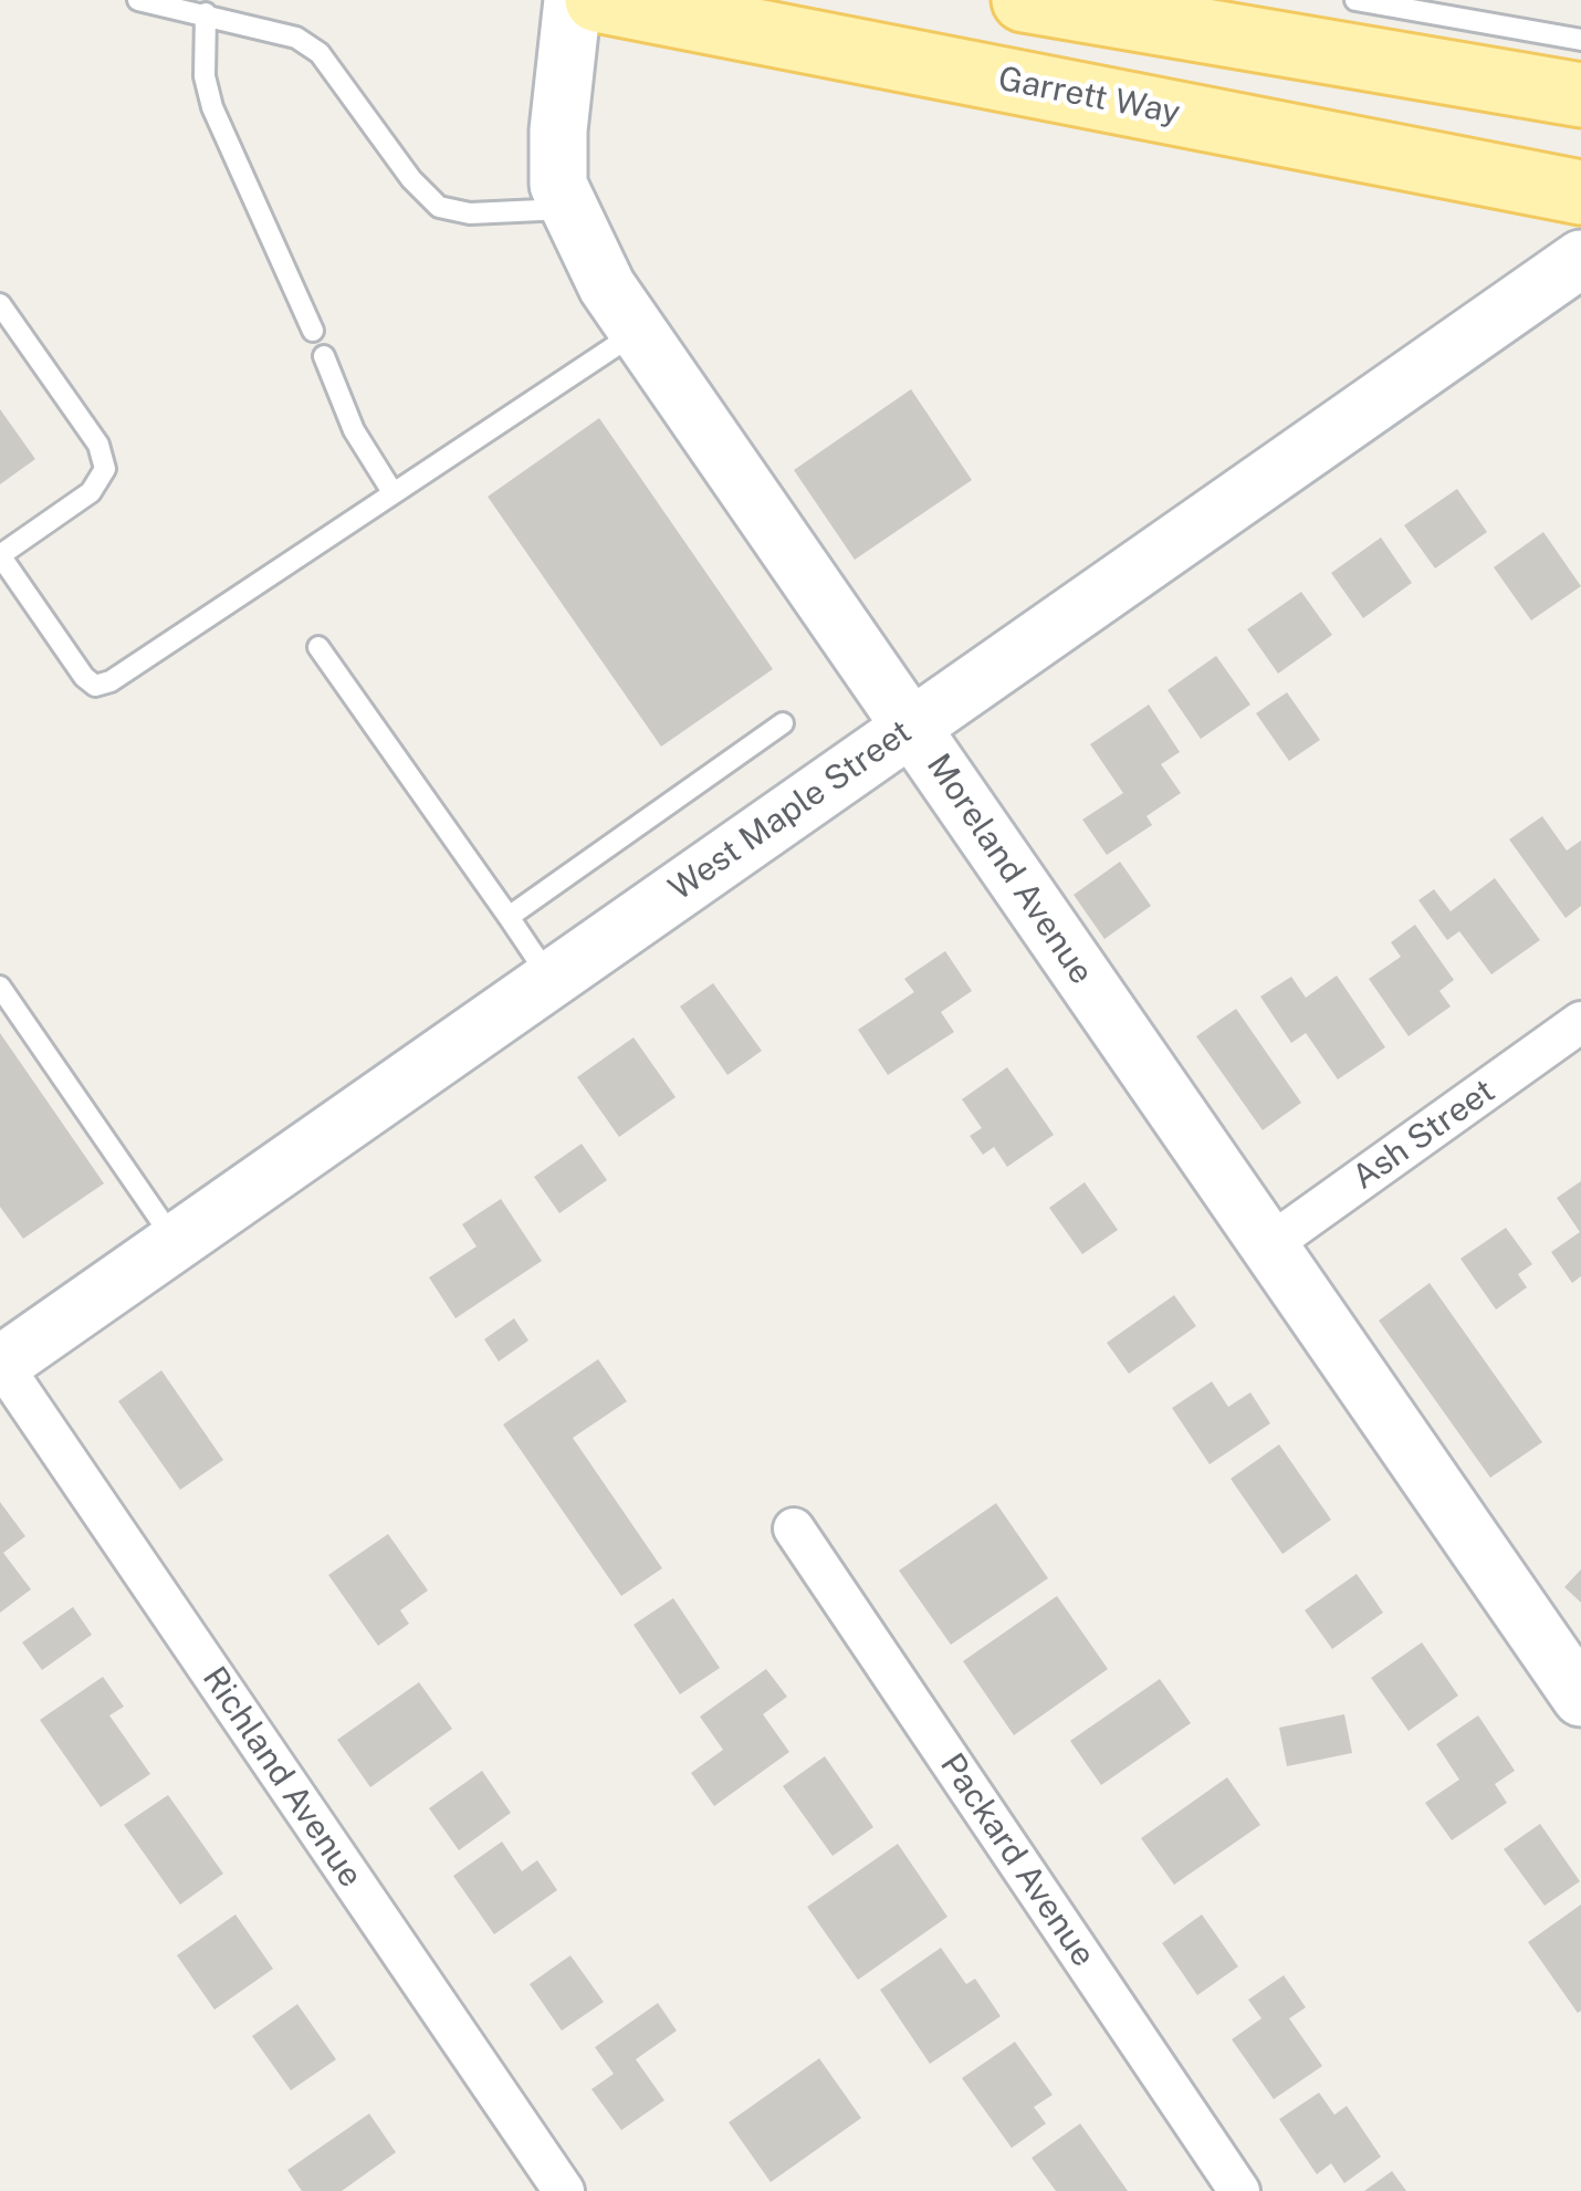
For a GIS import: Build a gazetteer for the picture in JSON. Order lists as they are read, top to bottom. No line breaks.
{"streets":{"main road":["Garrett Way"],"street":["West Maple Street","Moreland Avenue","Ash Street","Richland Avenue","Packard Avenue"]},"crossings":[["West Maple Street","Moreland Avenue"],["West Maple Street","Richland Avenue"],["Moreland Avenue","Ash Street"]]}
